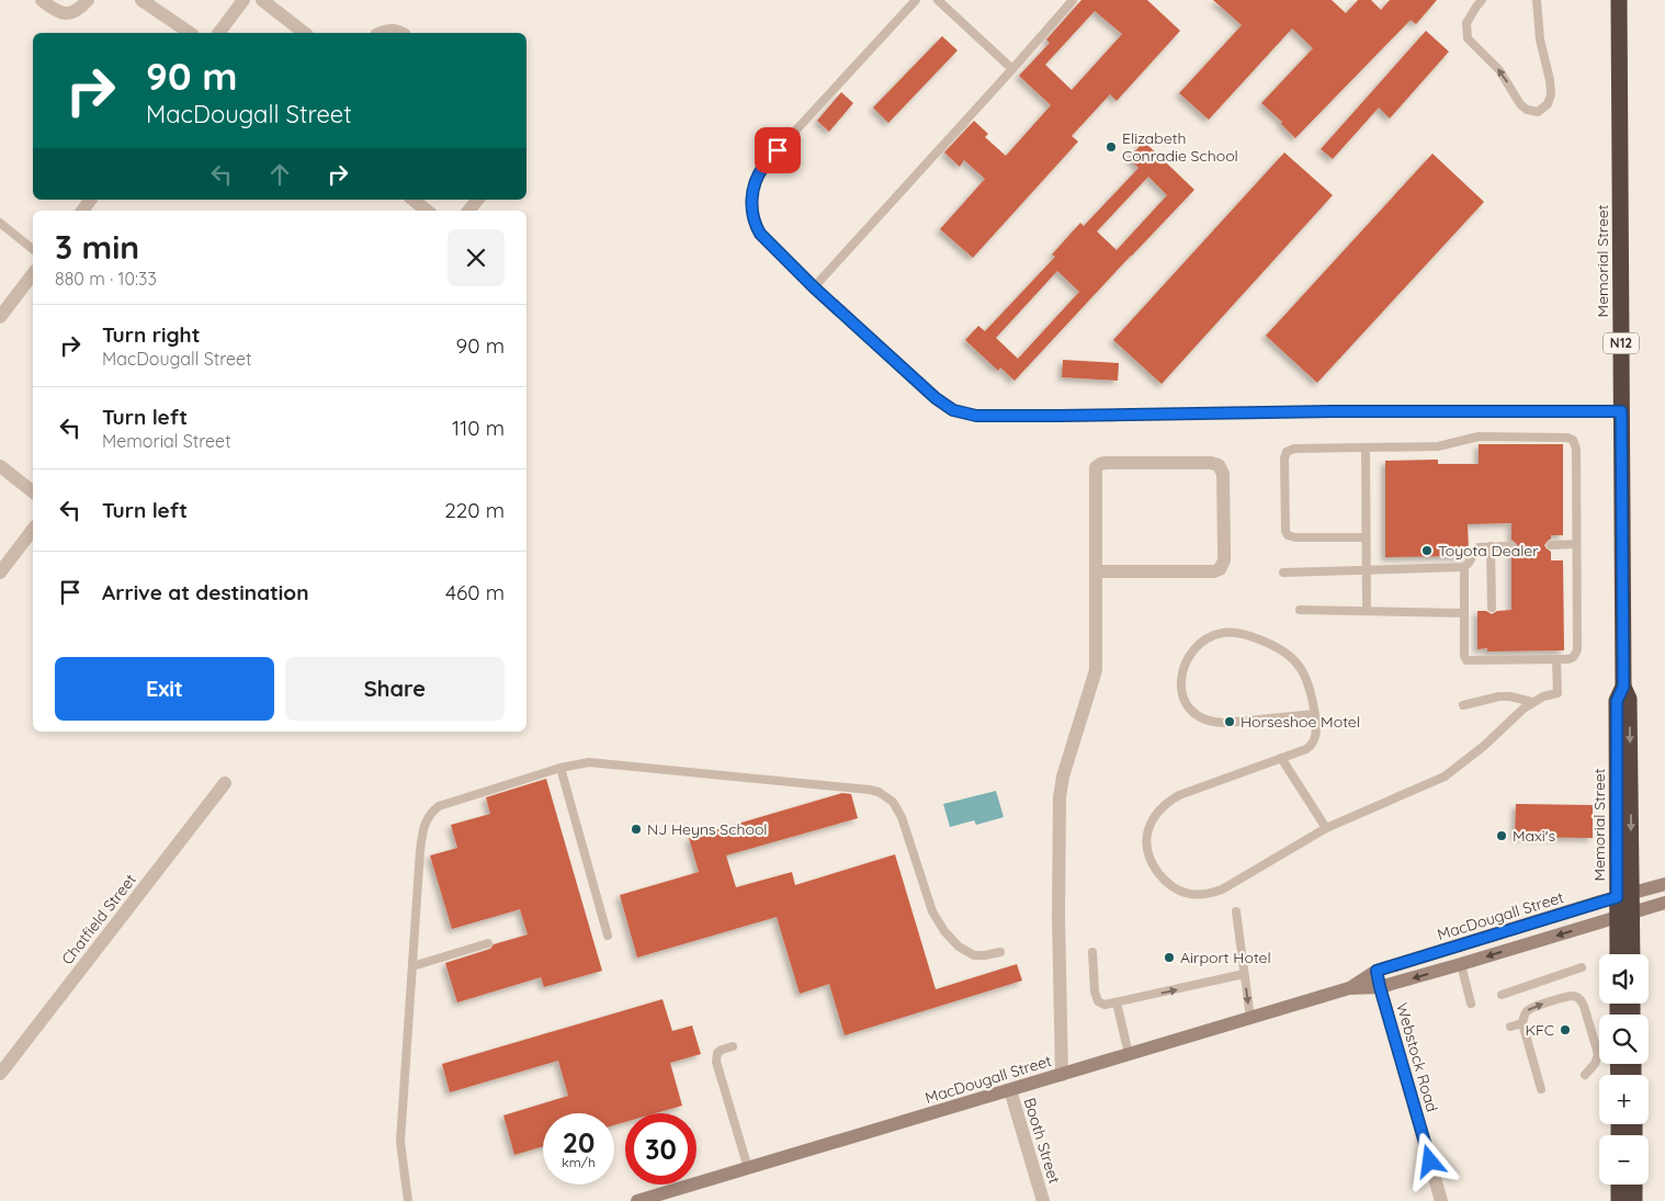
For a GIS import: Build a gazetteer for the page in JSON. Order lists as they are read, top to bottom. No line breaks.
{"streets":{"highway":["Memorial Street","N12"],"street":["MacDougall Street","Chatfield Street","Webstock Road","Booth Street"]},"crossings":[["Memorial Street","MacDougall Street"],["MacDougall Street","Webstock Road"],["MacDougall Street","Booth Street"]],"places":["Elizabeth Conradie School","Toyota Dealer","Horseshoe Motel","NJ Heyns School","Maxi's","Airport Hotel","KFC"],"page":{"turn":["90 m","MacDougall Street"],"heading":["3 min","880 m · 10:33"],"list":[{"name":"Turn right","note":"MacDougall Street","value":"90 m"},{"name":"Turn left","note":"Memorial Street","value":"110 m"},{"name":"Turn left","value":"220 m"},{"name":"Arrive at destination","value":"460 m"}],"buttons":["Exit","Share"],"map_buttons":["+","−"],"speed":"20 km/h","limit":"30"}}
